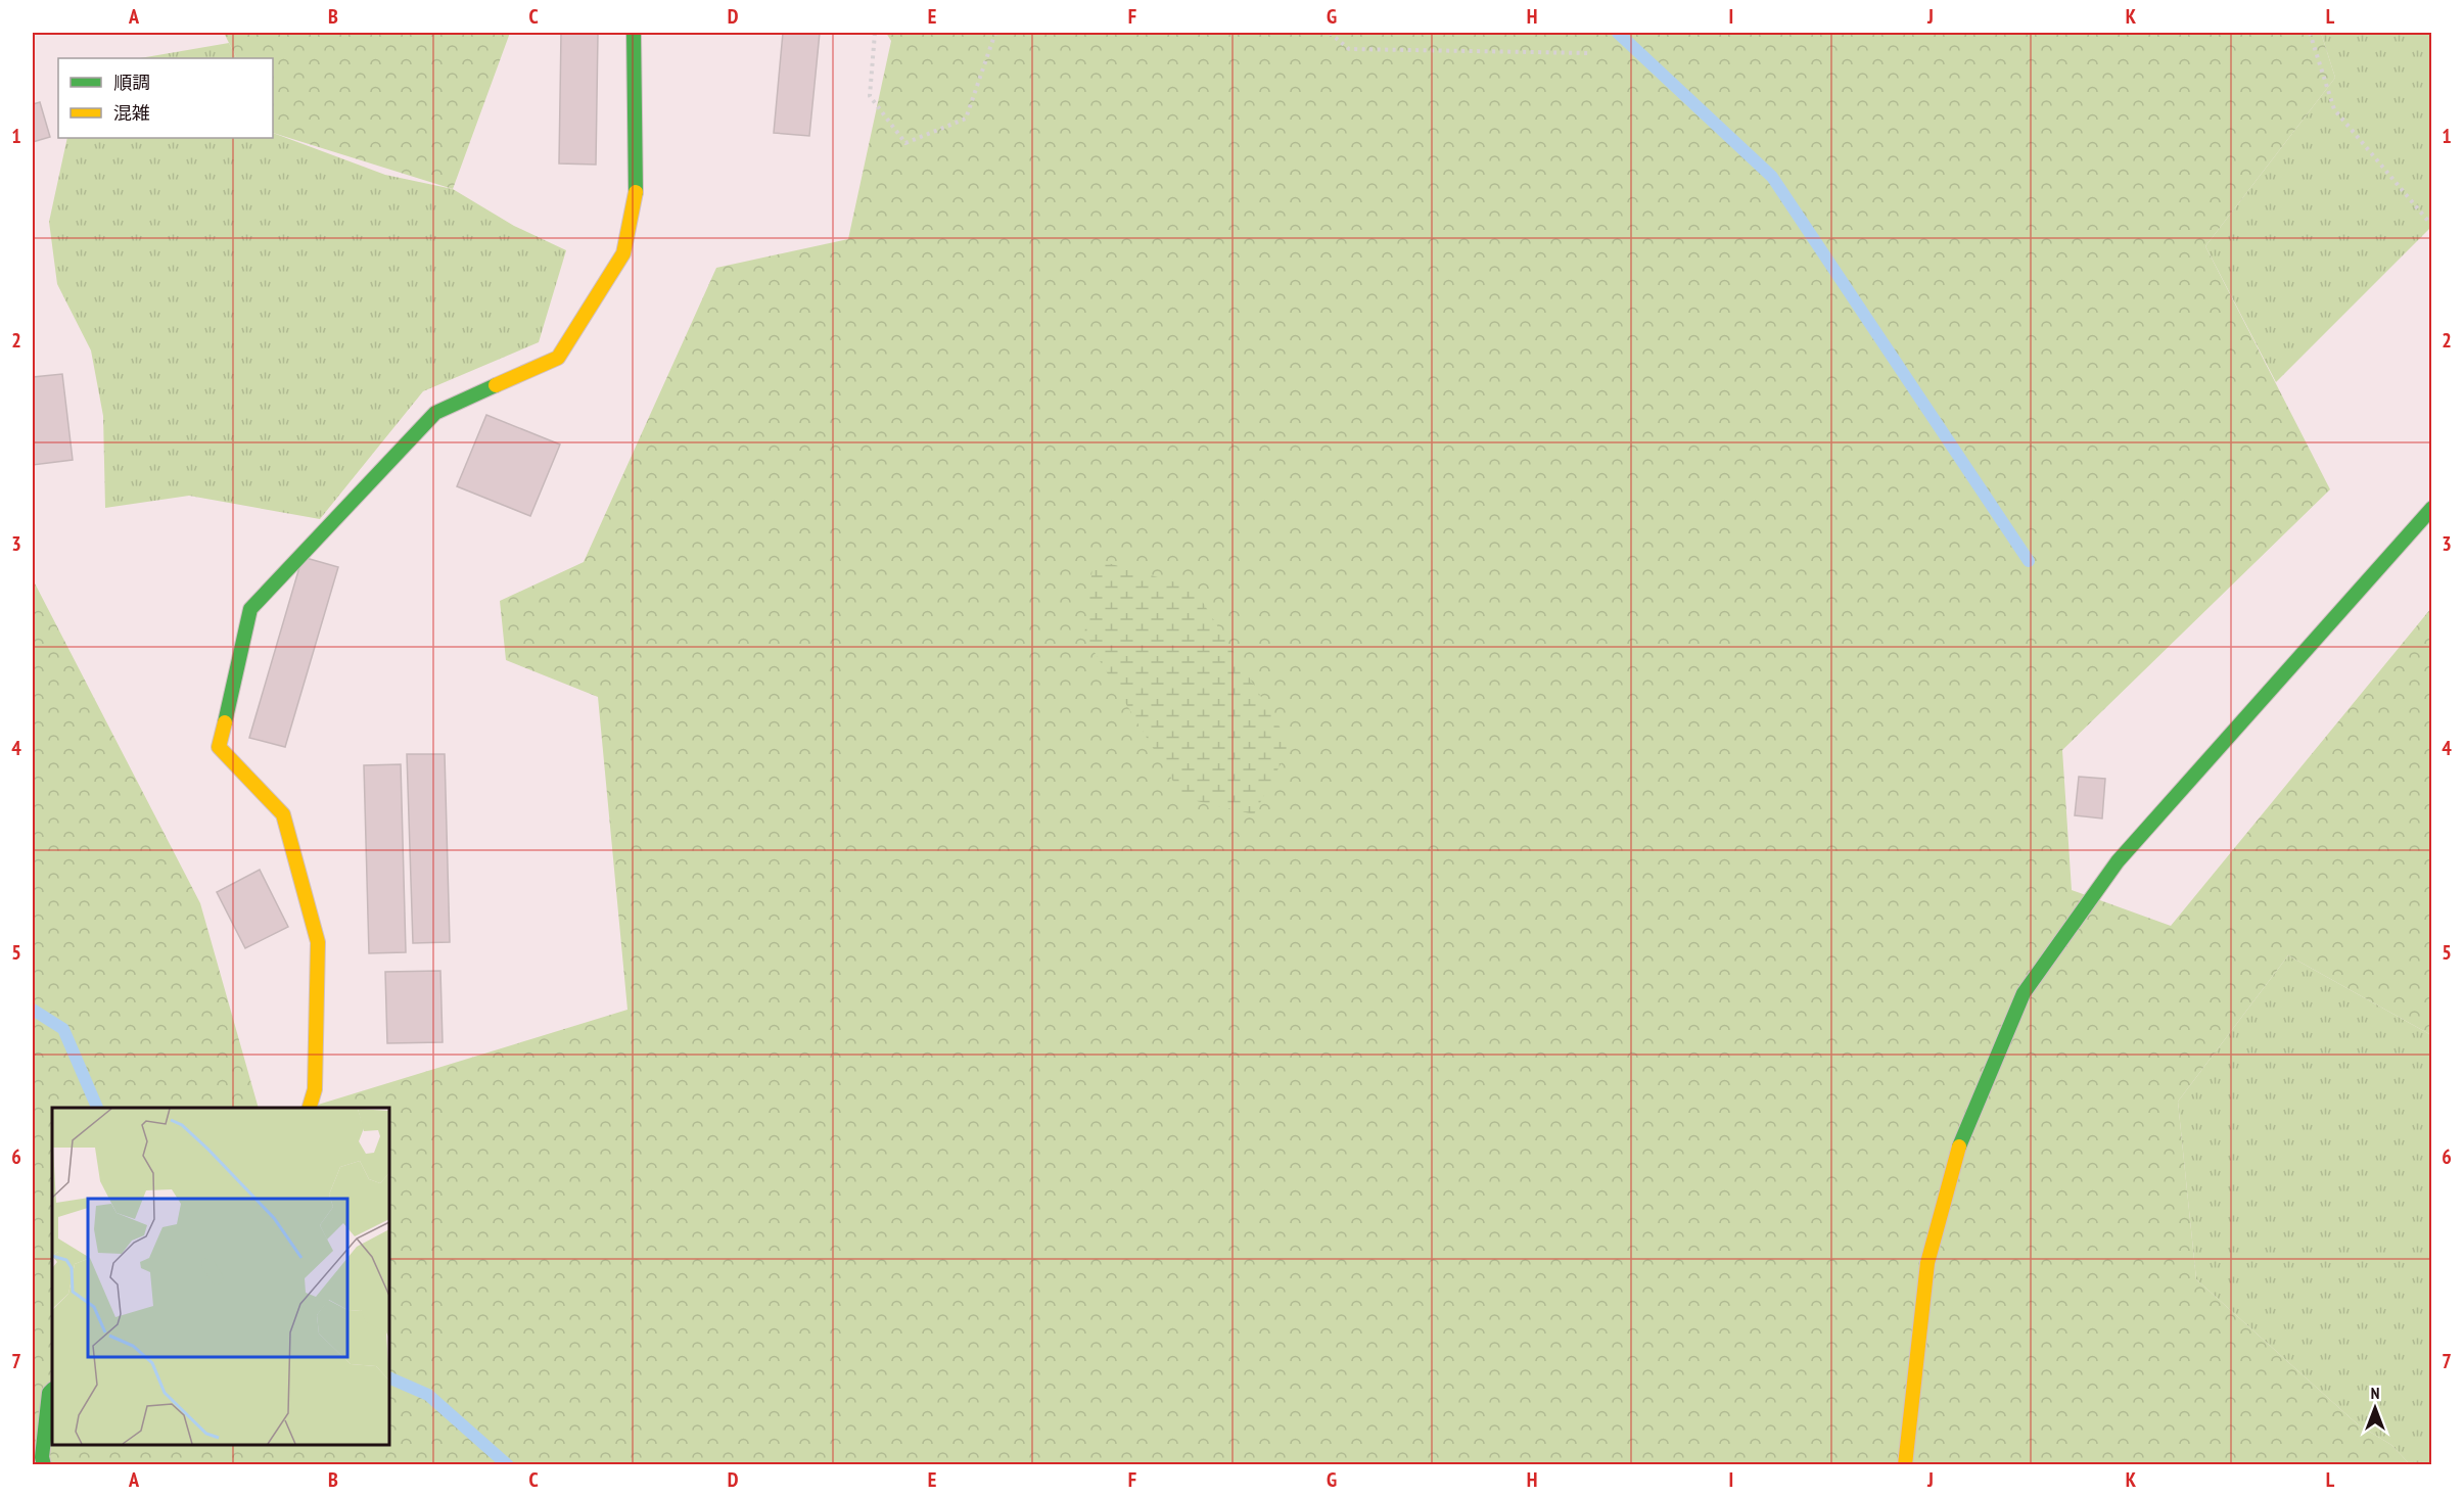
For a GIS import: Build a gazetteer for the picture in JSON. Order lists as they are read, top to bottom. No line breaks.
{"legend":["順調","混雑"],"north":"top","grid":{"columns":["A","B","C","D","E","F","G","H","I","J","K","L"],"rows":["1","2","3","4","5","6","7"]}}
